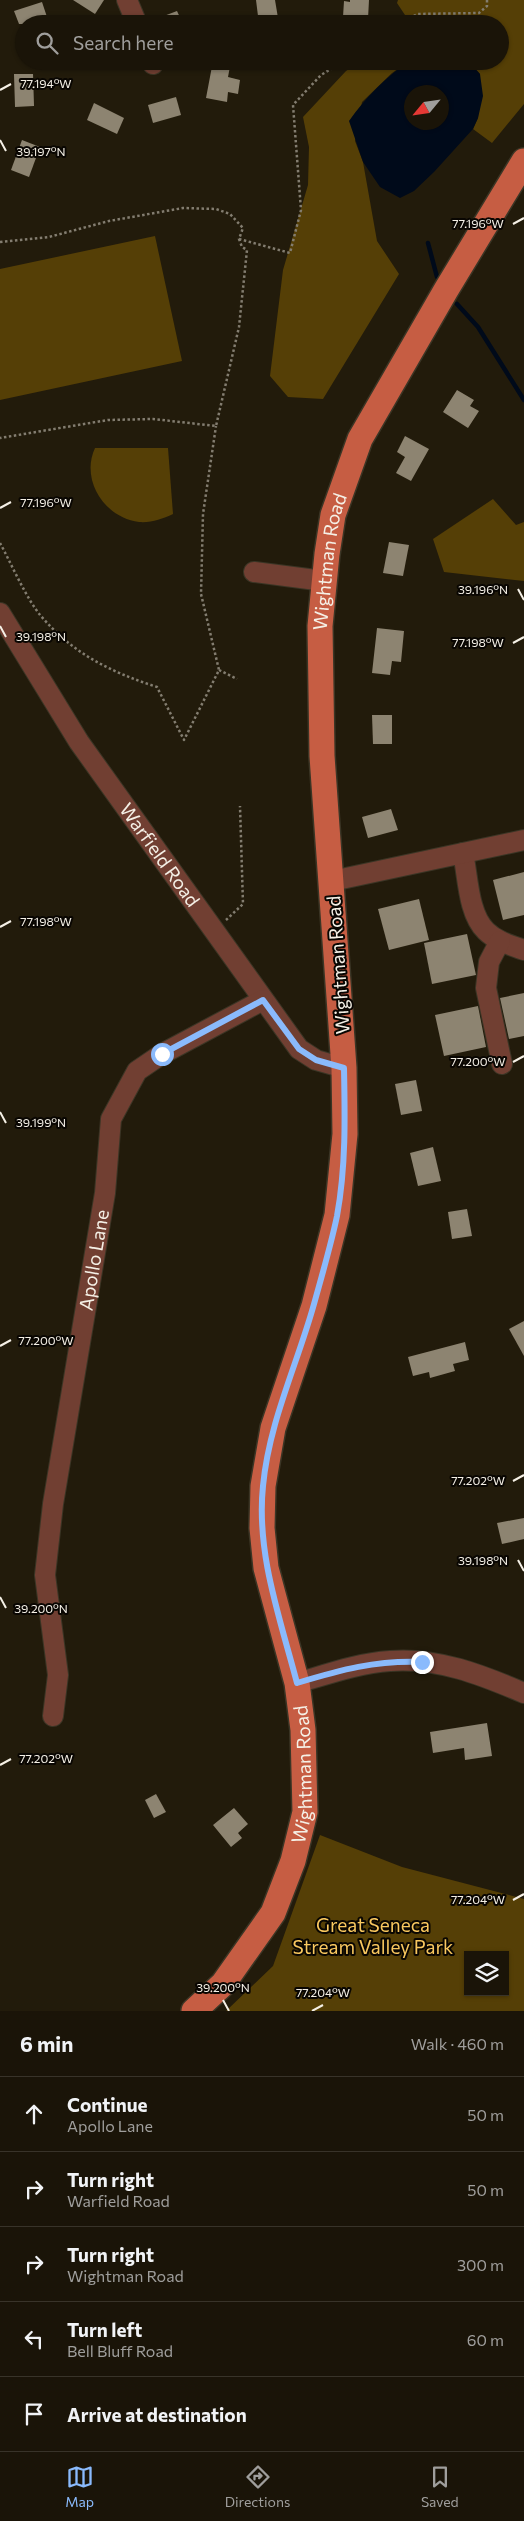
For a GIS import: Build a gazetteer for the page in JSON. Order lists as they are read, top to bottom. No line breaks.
{"streets":{"main road":["Wightman Road"],"street":["Warfield Road","Apollo Lane"]},"crossings":[["Wightman Road","Warfield Road"],["Warfield Road","Apollo Lane"]],"parks":["Great Seneca Stream Valley Park"],"north":"bottom left","page":{"search":"Search here","heading":["6 min","Walk · 460 m"],"list":[["Continue","Apollo Lane","50 m"],["Turn right","Warfield Road","50 m"],["Turn right","Wightman Road","300 m"],["Turn left","Bell Bluff Road","60 m"],"Arrive at destination"],"nav":["Map","Directions","Saved"]},"coordinates":["77.194°W","39.197°N","77.196°W","39.196°N","39.198°N","77.198°W","77.200°W","39.199°N","77.202°W","39.200°N","77.204°W"]}
